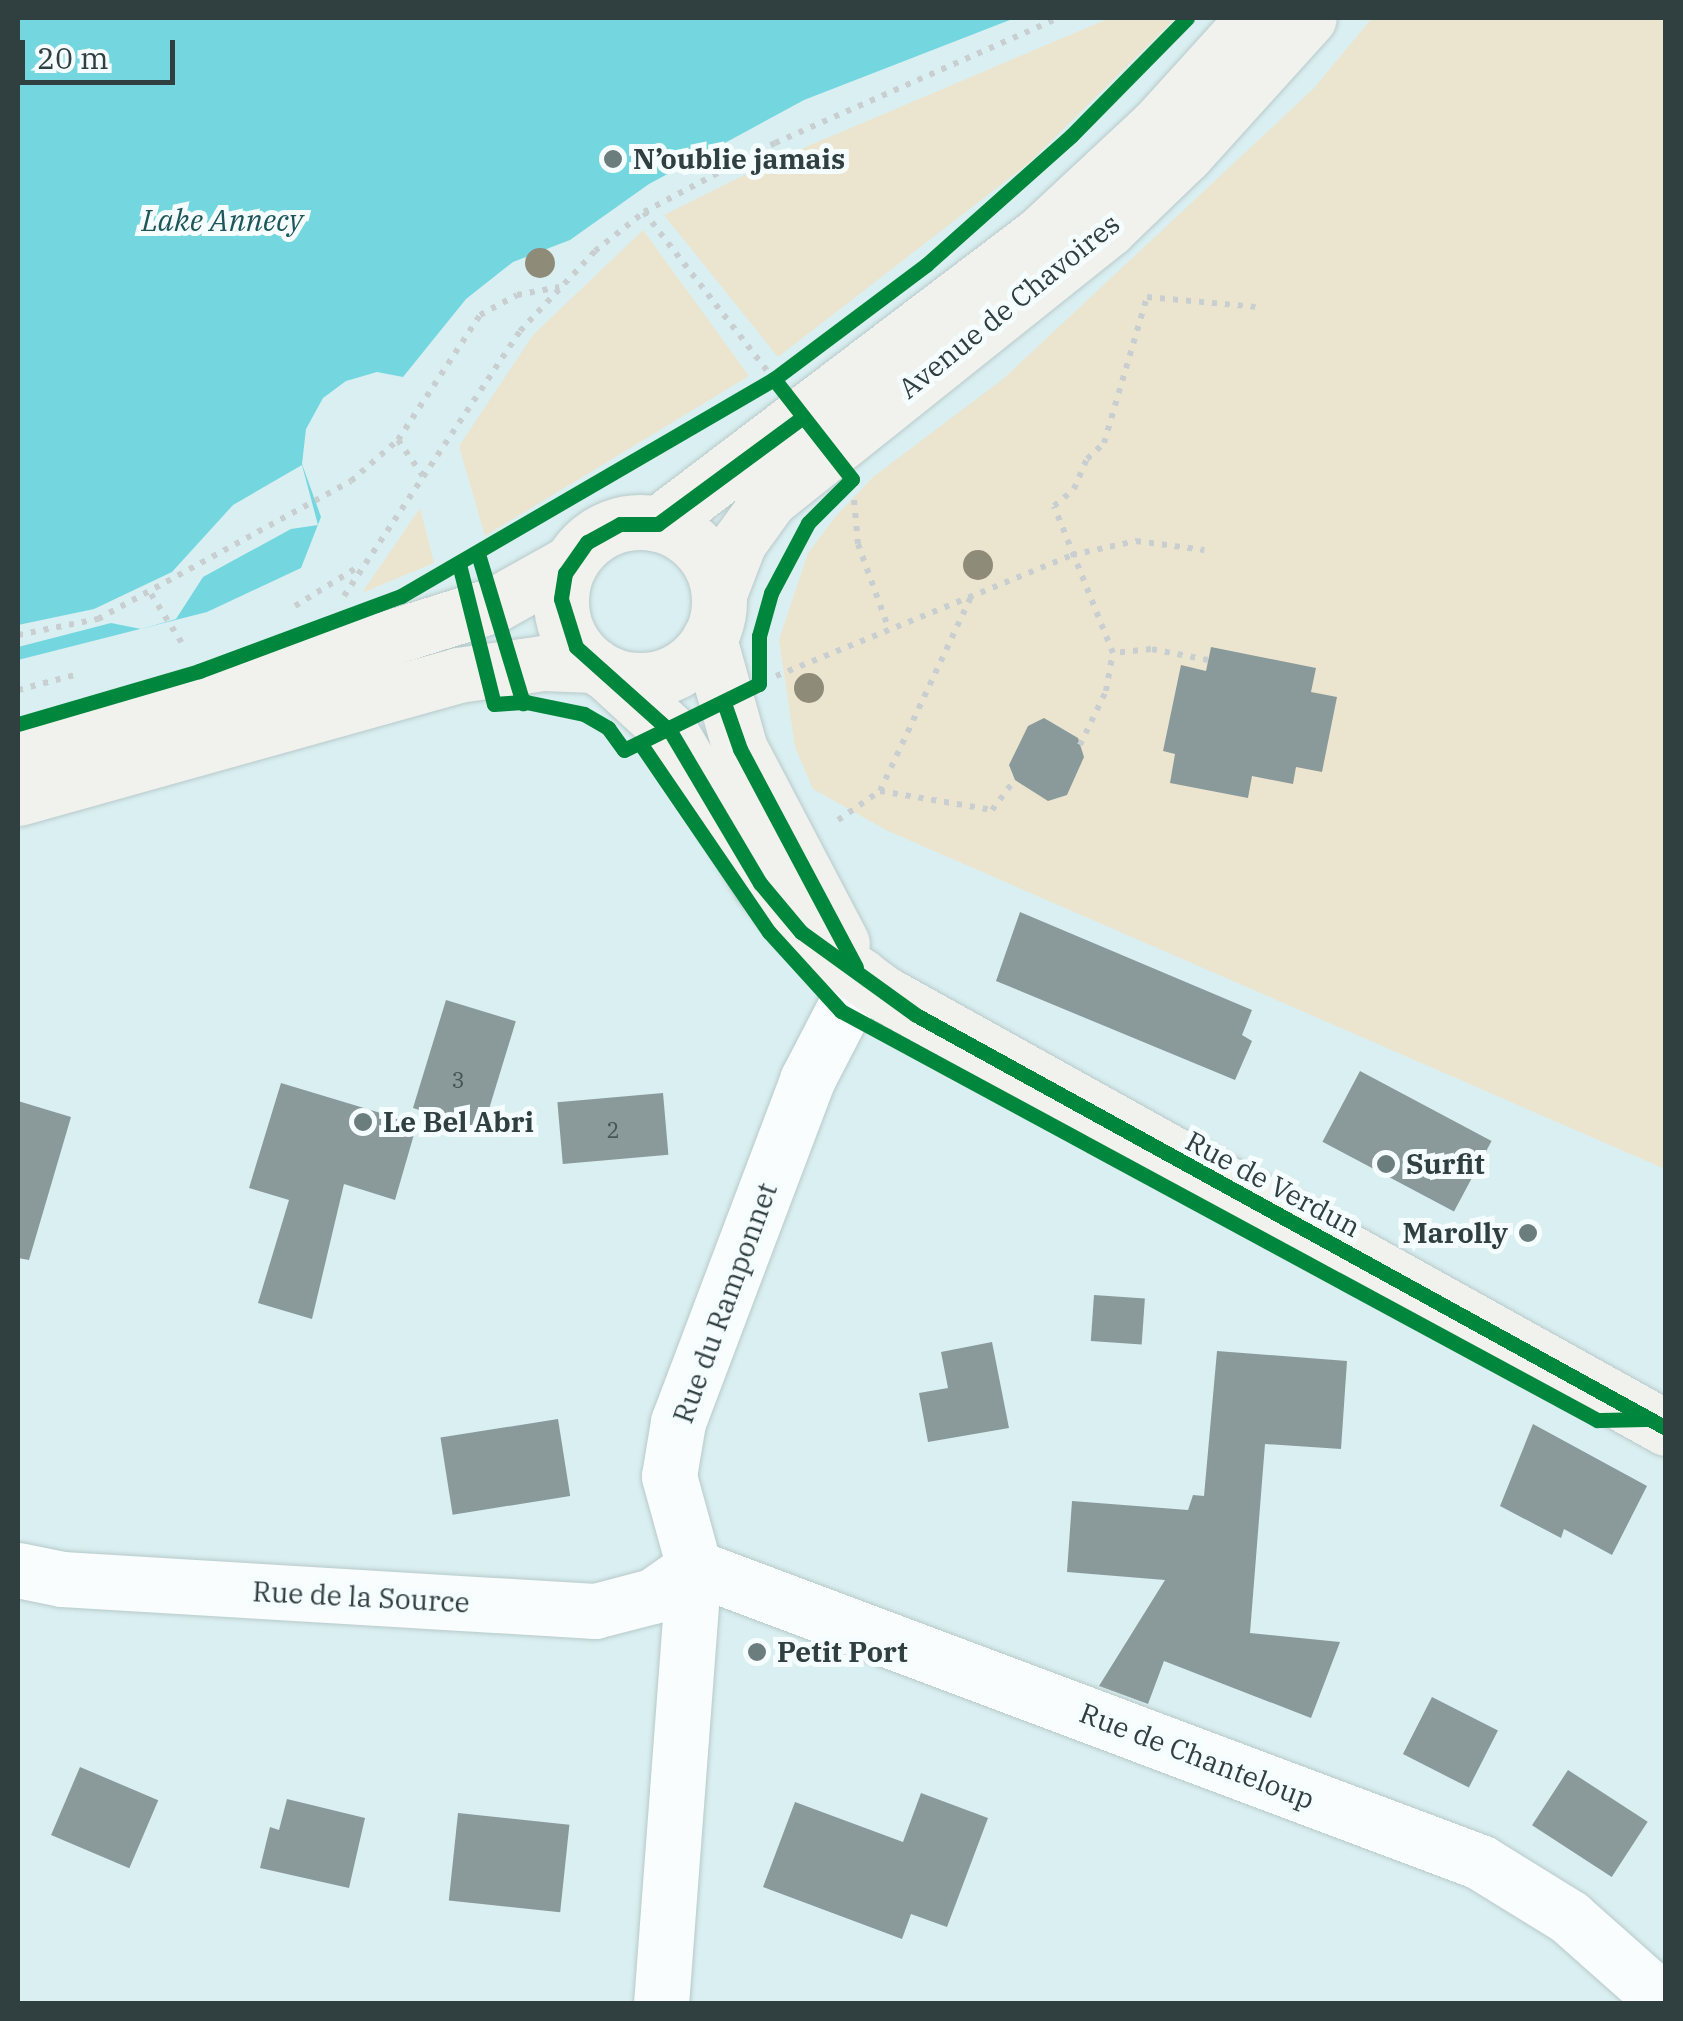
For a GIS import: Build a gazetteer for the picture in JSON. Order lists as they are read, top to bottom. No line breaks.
{"streets":{"main road":["Avenue de Chavoires","Rue de Verdun"],"street":["Rue du Ramponnet","Rue de la Source","Rue de Chanteloup"]},"crossings":[["Avenue de Chavoires","Rue de Verdun"],["Rue de Verdun","Rue du Ramponnet"],["Rue du Ramponnet","Rue de la Source"],["Rue du Ramponnet","Rue de Chanteloup"],["Rue de la Source","Rue de Chanteloup"]],"water":["Lake Annecy"],"places":["N’oublie jamais","Le Bel Abri","Surfit","Marolly","Petit Port"],"house_numbers":["3","2"],"scale_bar":"20 m"}
